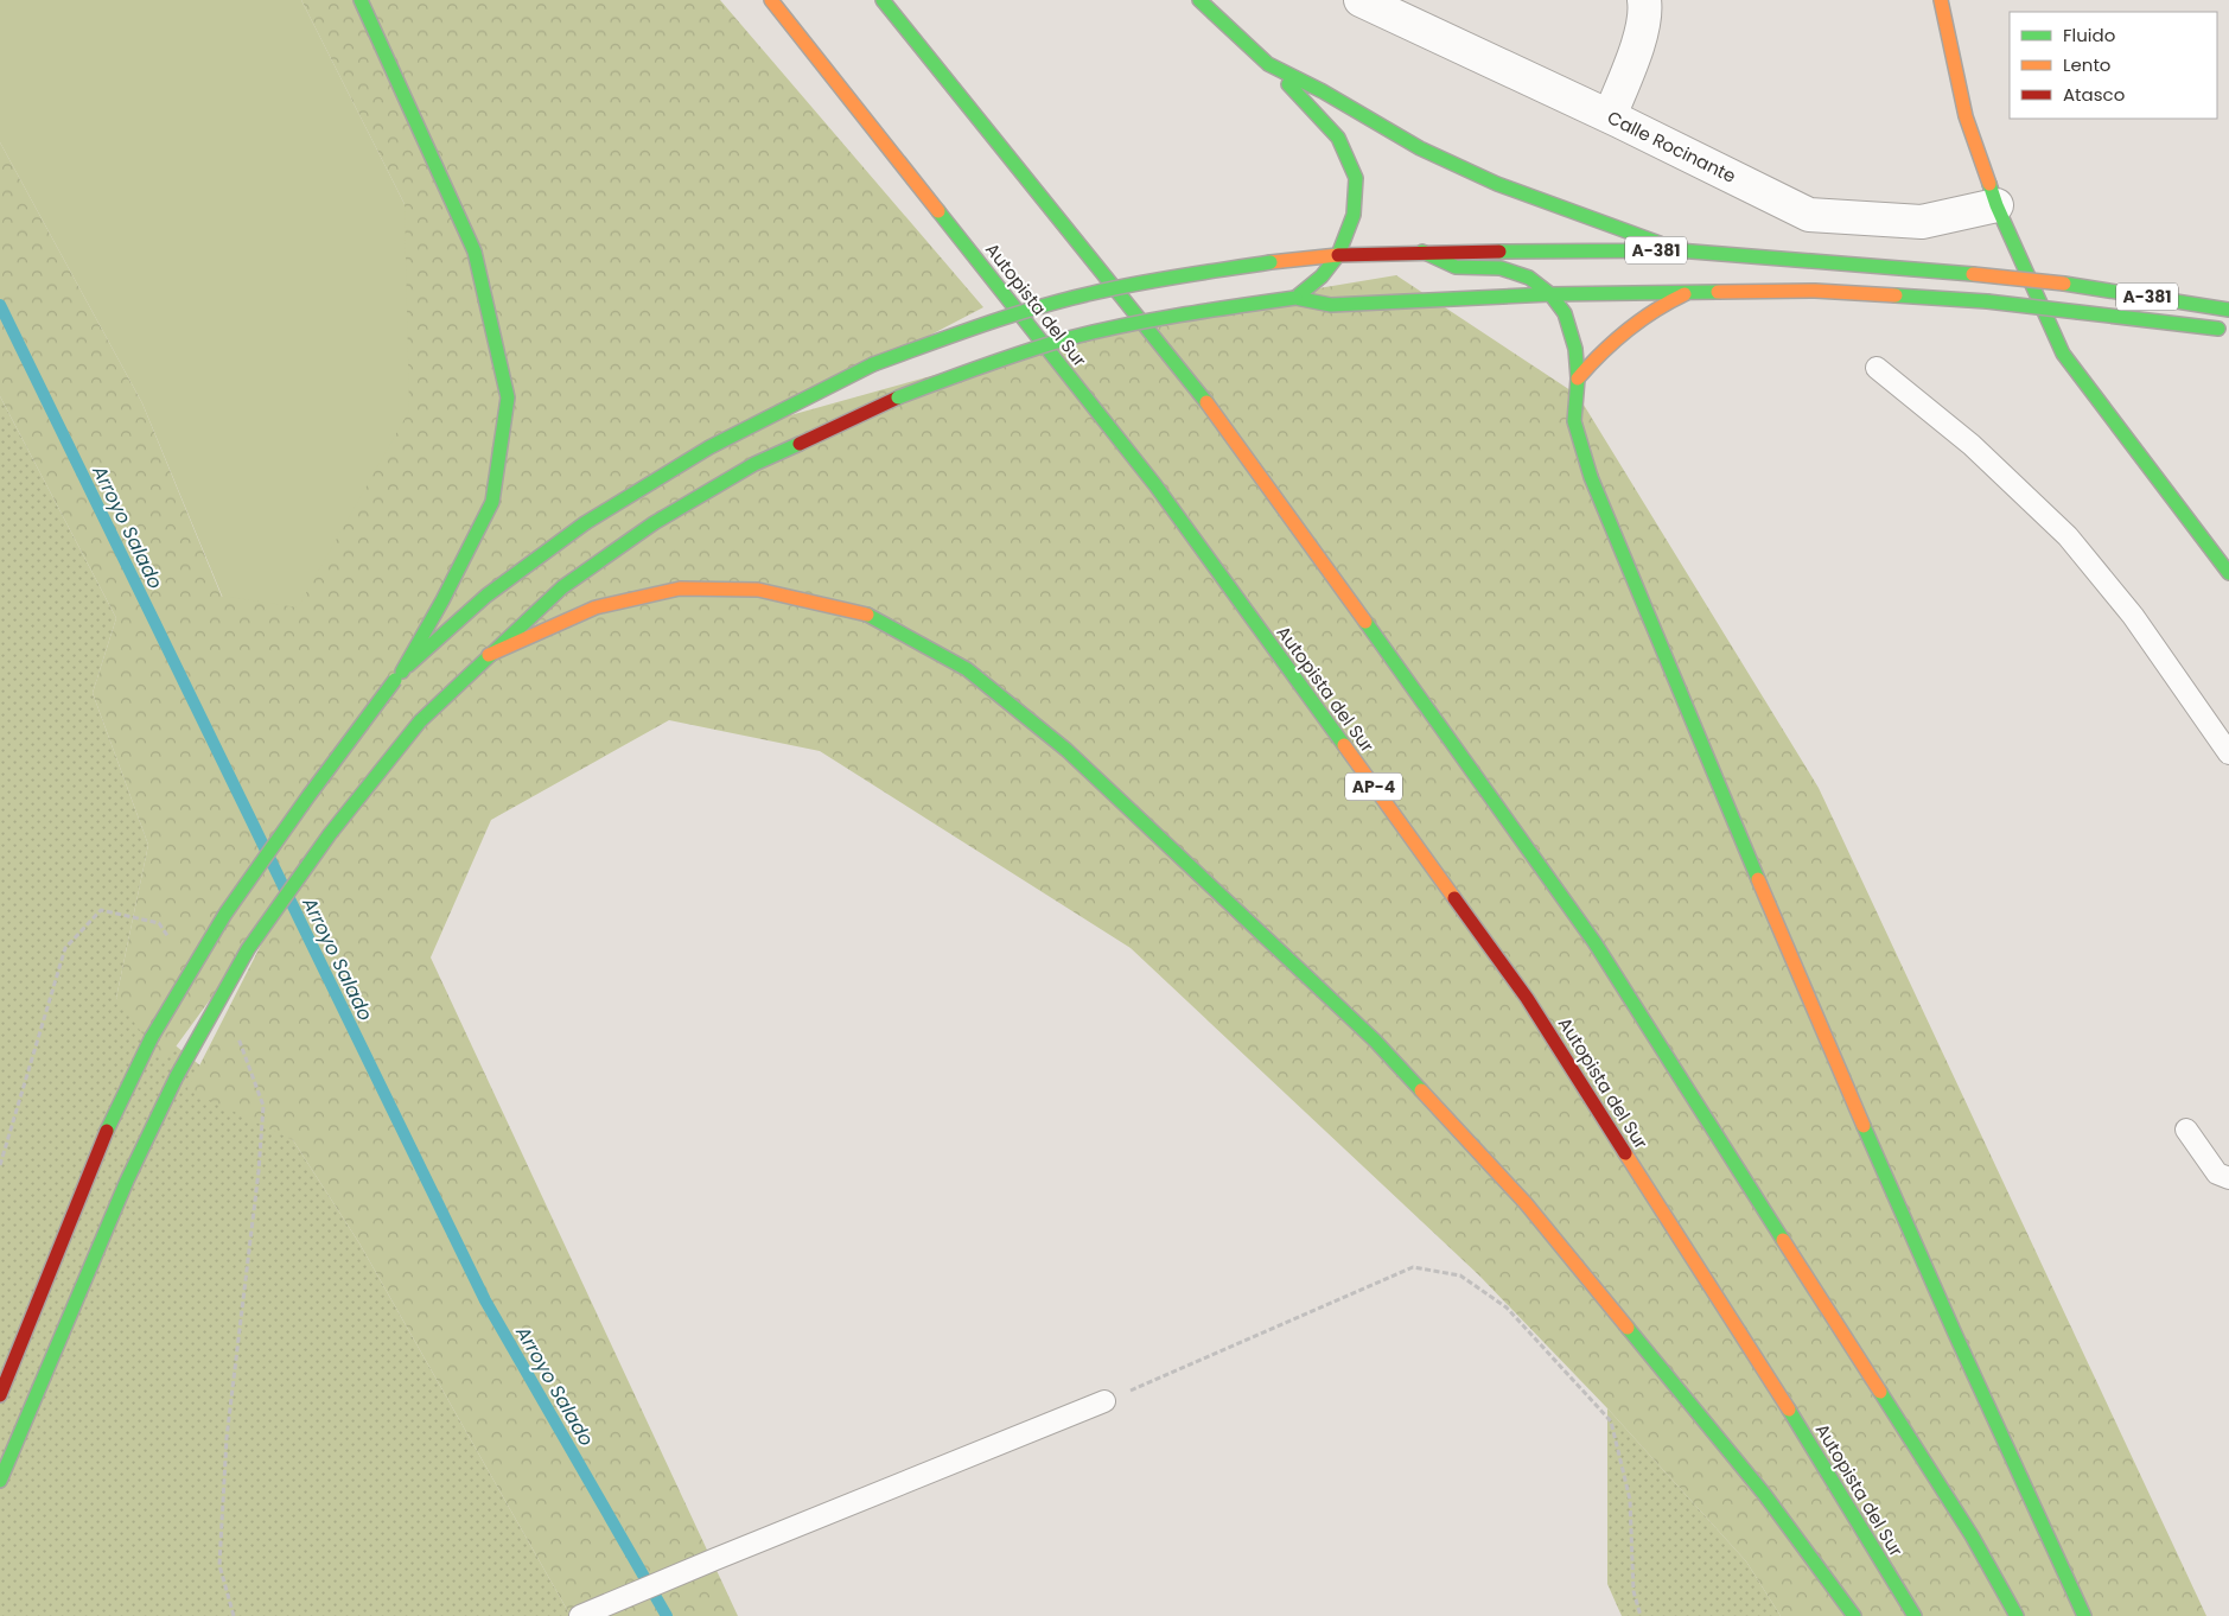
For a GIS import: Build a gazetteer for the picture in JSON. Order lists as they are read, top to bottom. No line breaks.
{"streets":{"main road":["A-381","Autopista del Sur","AP-4"],"street":["Calle Rocinante"]},"water":["Arroyo Salado"],"legend":["Fluido","Lento","Atasco"]}
